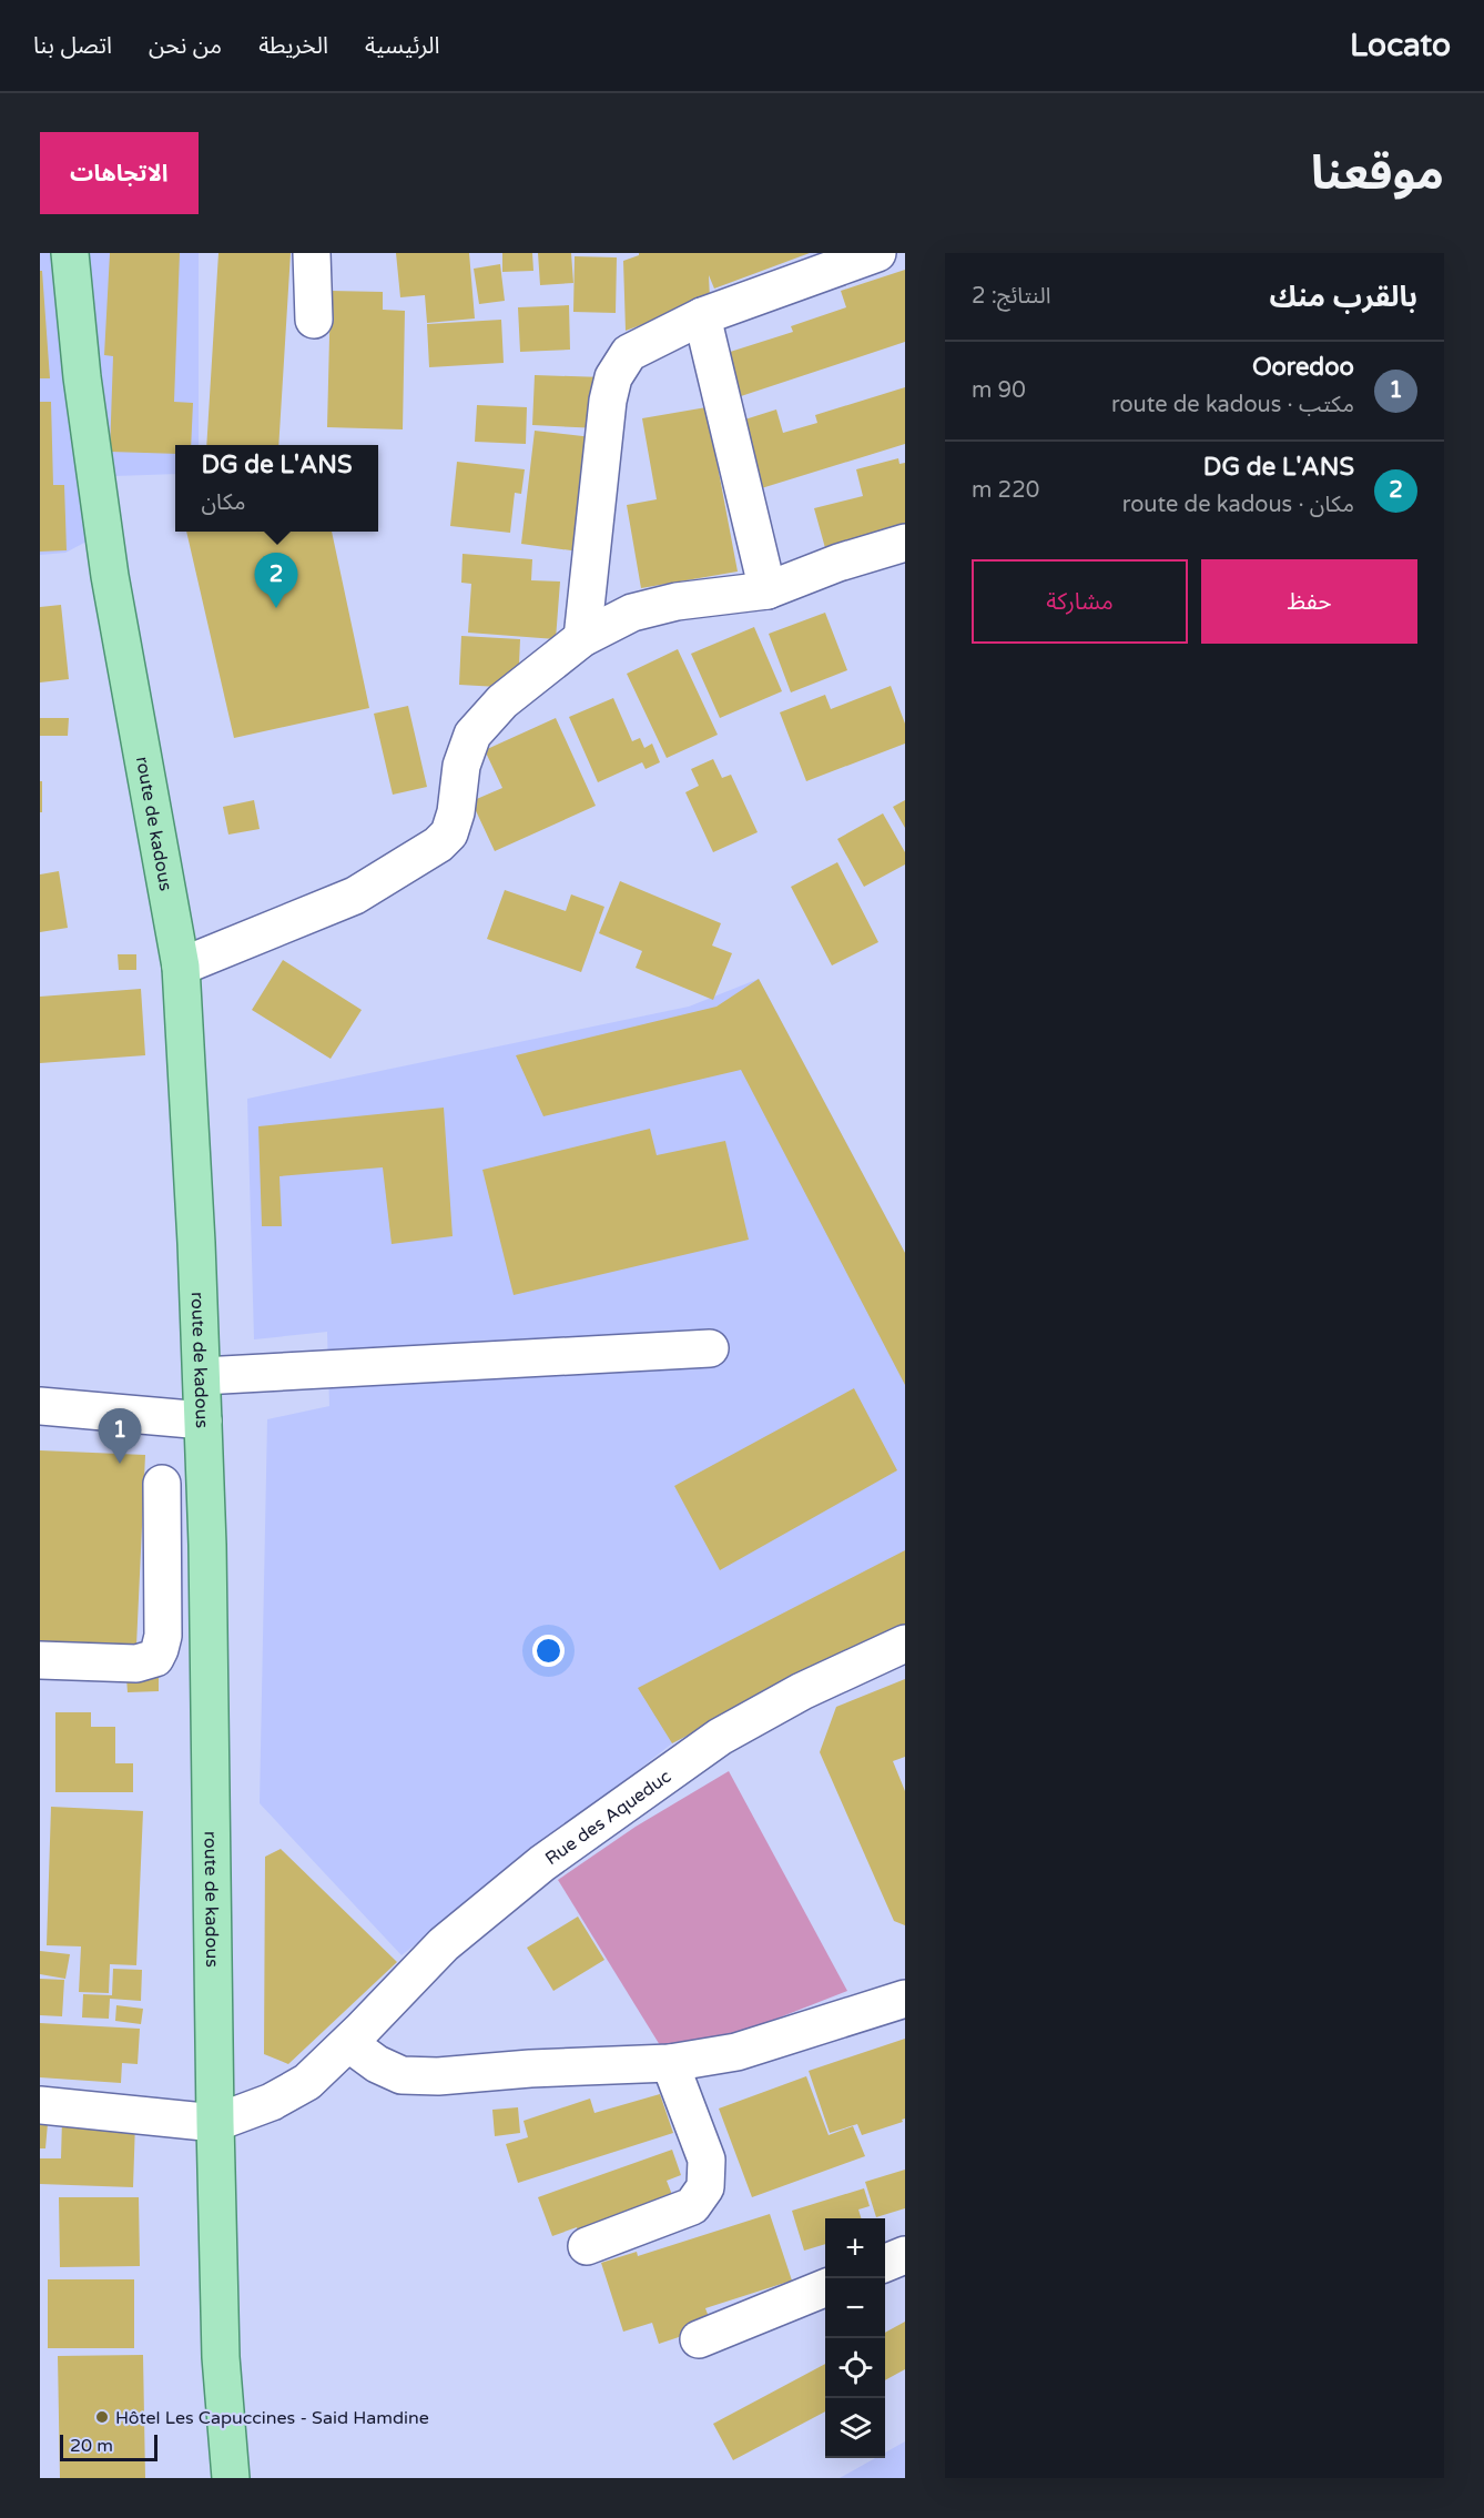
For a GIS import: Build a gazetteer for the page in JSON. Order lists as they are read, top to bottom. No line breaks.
{"streets":{"main road":["route de kadous"],"street":["Rue des Aqueduc"]},"crossings":[["route de kadous","Rue des Aqueduc"]],"places":["Hôtel Les Capuccines - Said Hamdine"],"scale_bar":"20 m","page":{"header":"Locato","nav":["الرئيسية","الخريطة","من نحن","اتصل بنا"],"title":"موقعنا","buttons":["الاتجاهات",["حفظ","مشاركة"]],"heading":["بالقرب منك","النتائج: 2"],"list":[{"mark":"1","name":"Ooredoo","note":"مكتب · route de kadous","value":"90 m"},{"mark":"2","name":"DG de L'ANS","note":"مكان · route de kadous","value":"220 m"}],"popup":["DG de L'ANS","مكان"],"pins":["2","1"],"map_buttons":["+","−"],"scale":"20 m"}}
